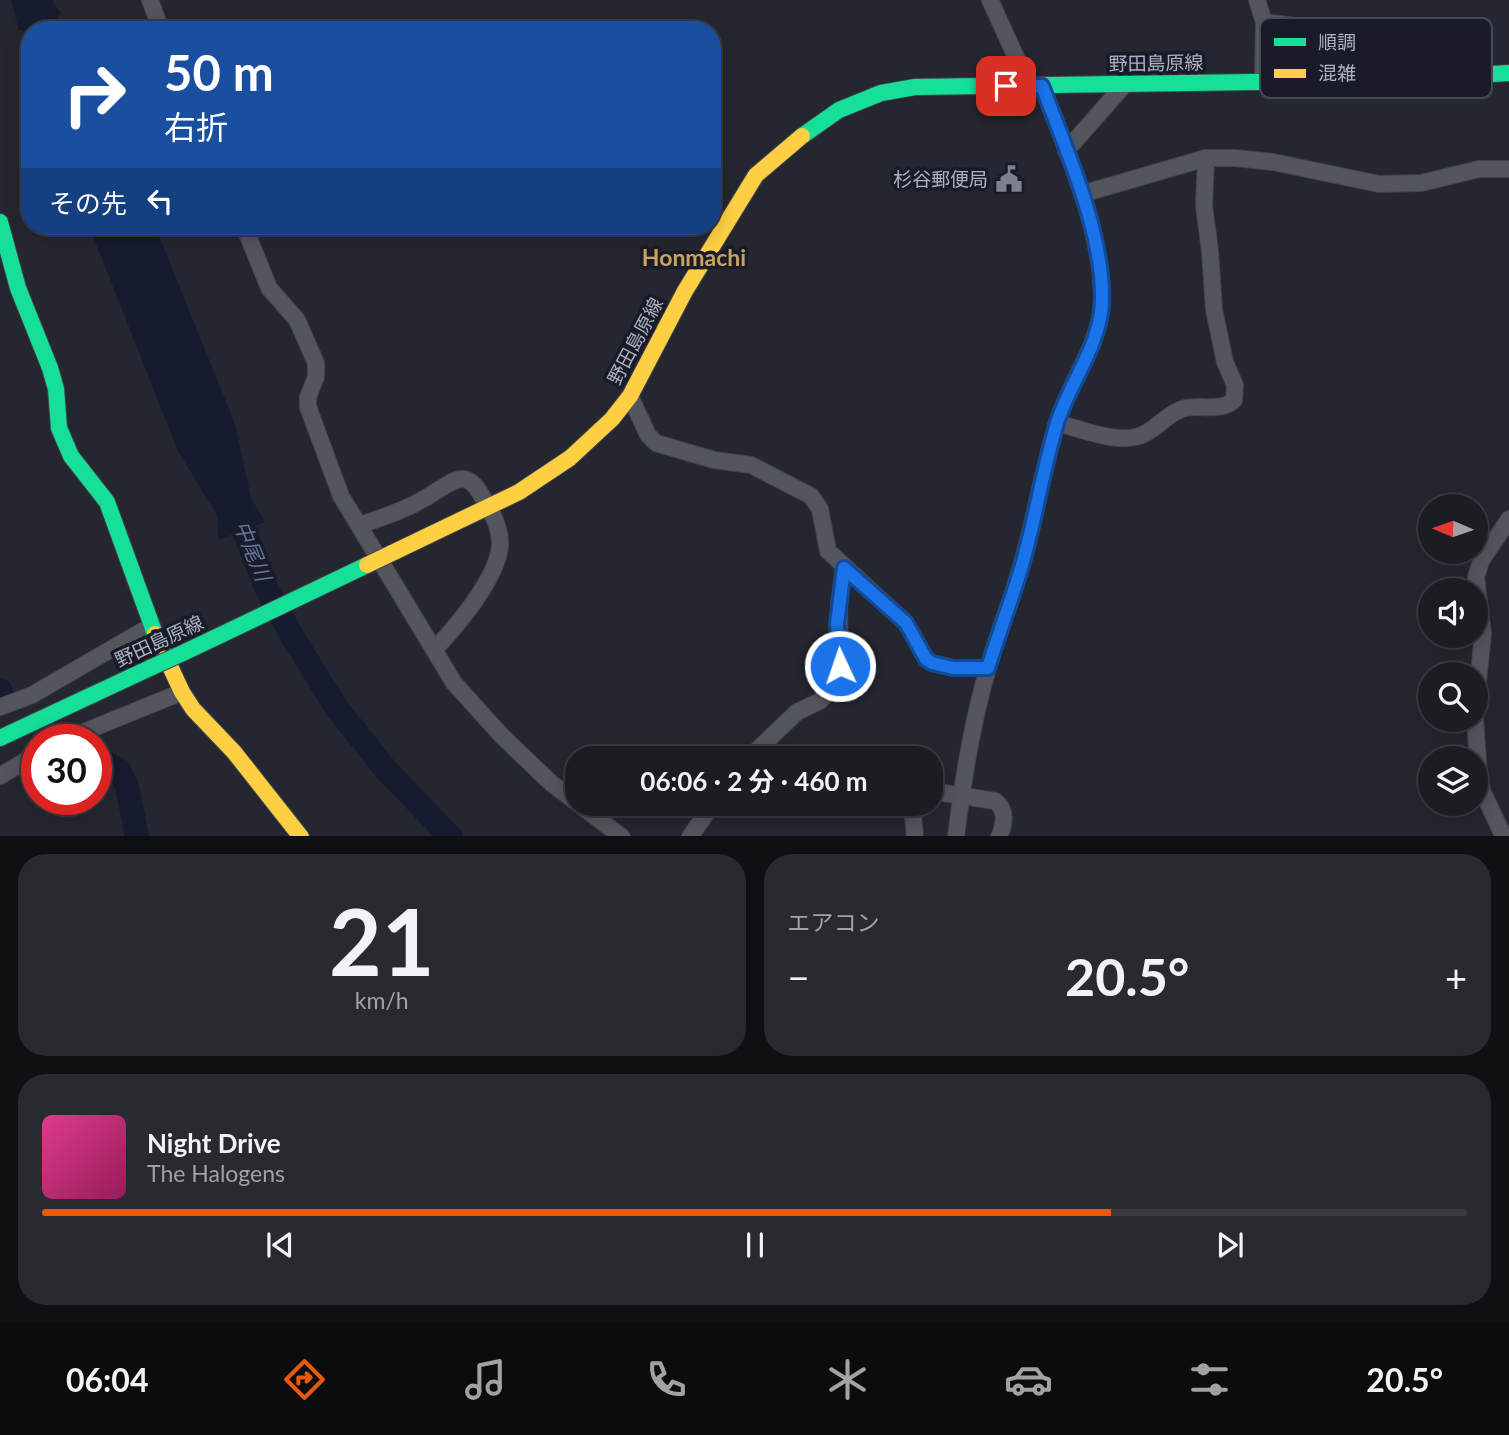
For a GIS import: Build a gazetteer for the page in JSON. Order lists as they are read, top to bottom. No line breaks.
{"streets":{"main road":["野田島原線"]},"districts":["Honmachi"],"water":["中尾川"],"places":{"public building":["杉谷郵便局"]},"legend":["順調","混雑"],"north":"left","page":{"turn":["50 m","右折"],"then":"その先","limit":"30","trip":"06:06 · 2 分 · 460 m","tile":[["21","km/h"],"エアコン"],"heat":["−","20.5°","+"],"song":["Night Drive","The Halogens"],"tabs":["06:04","20.5°"]}}
